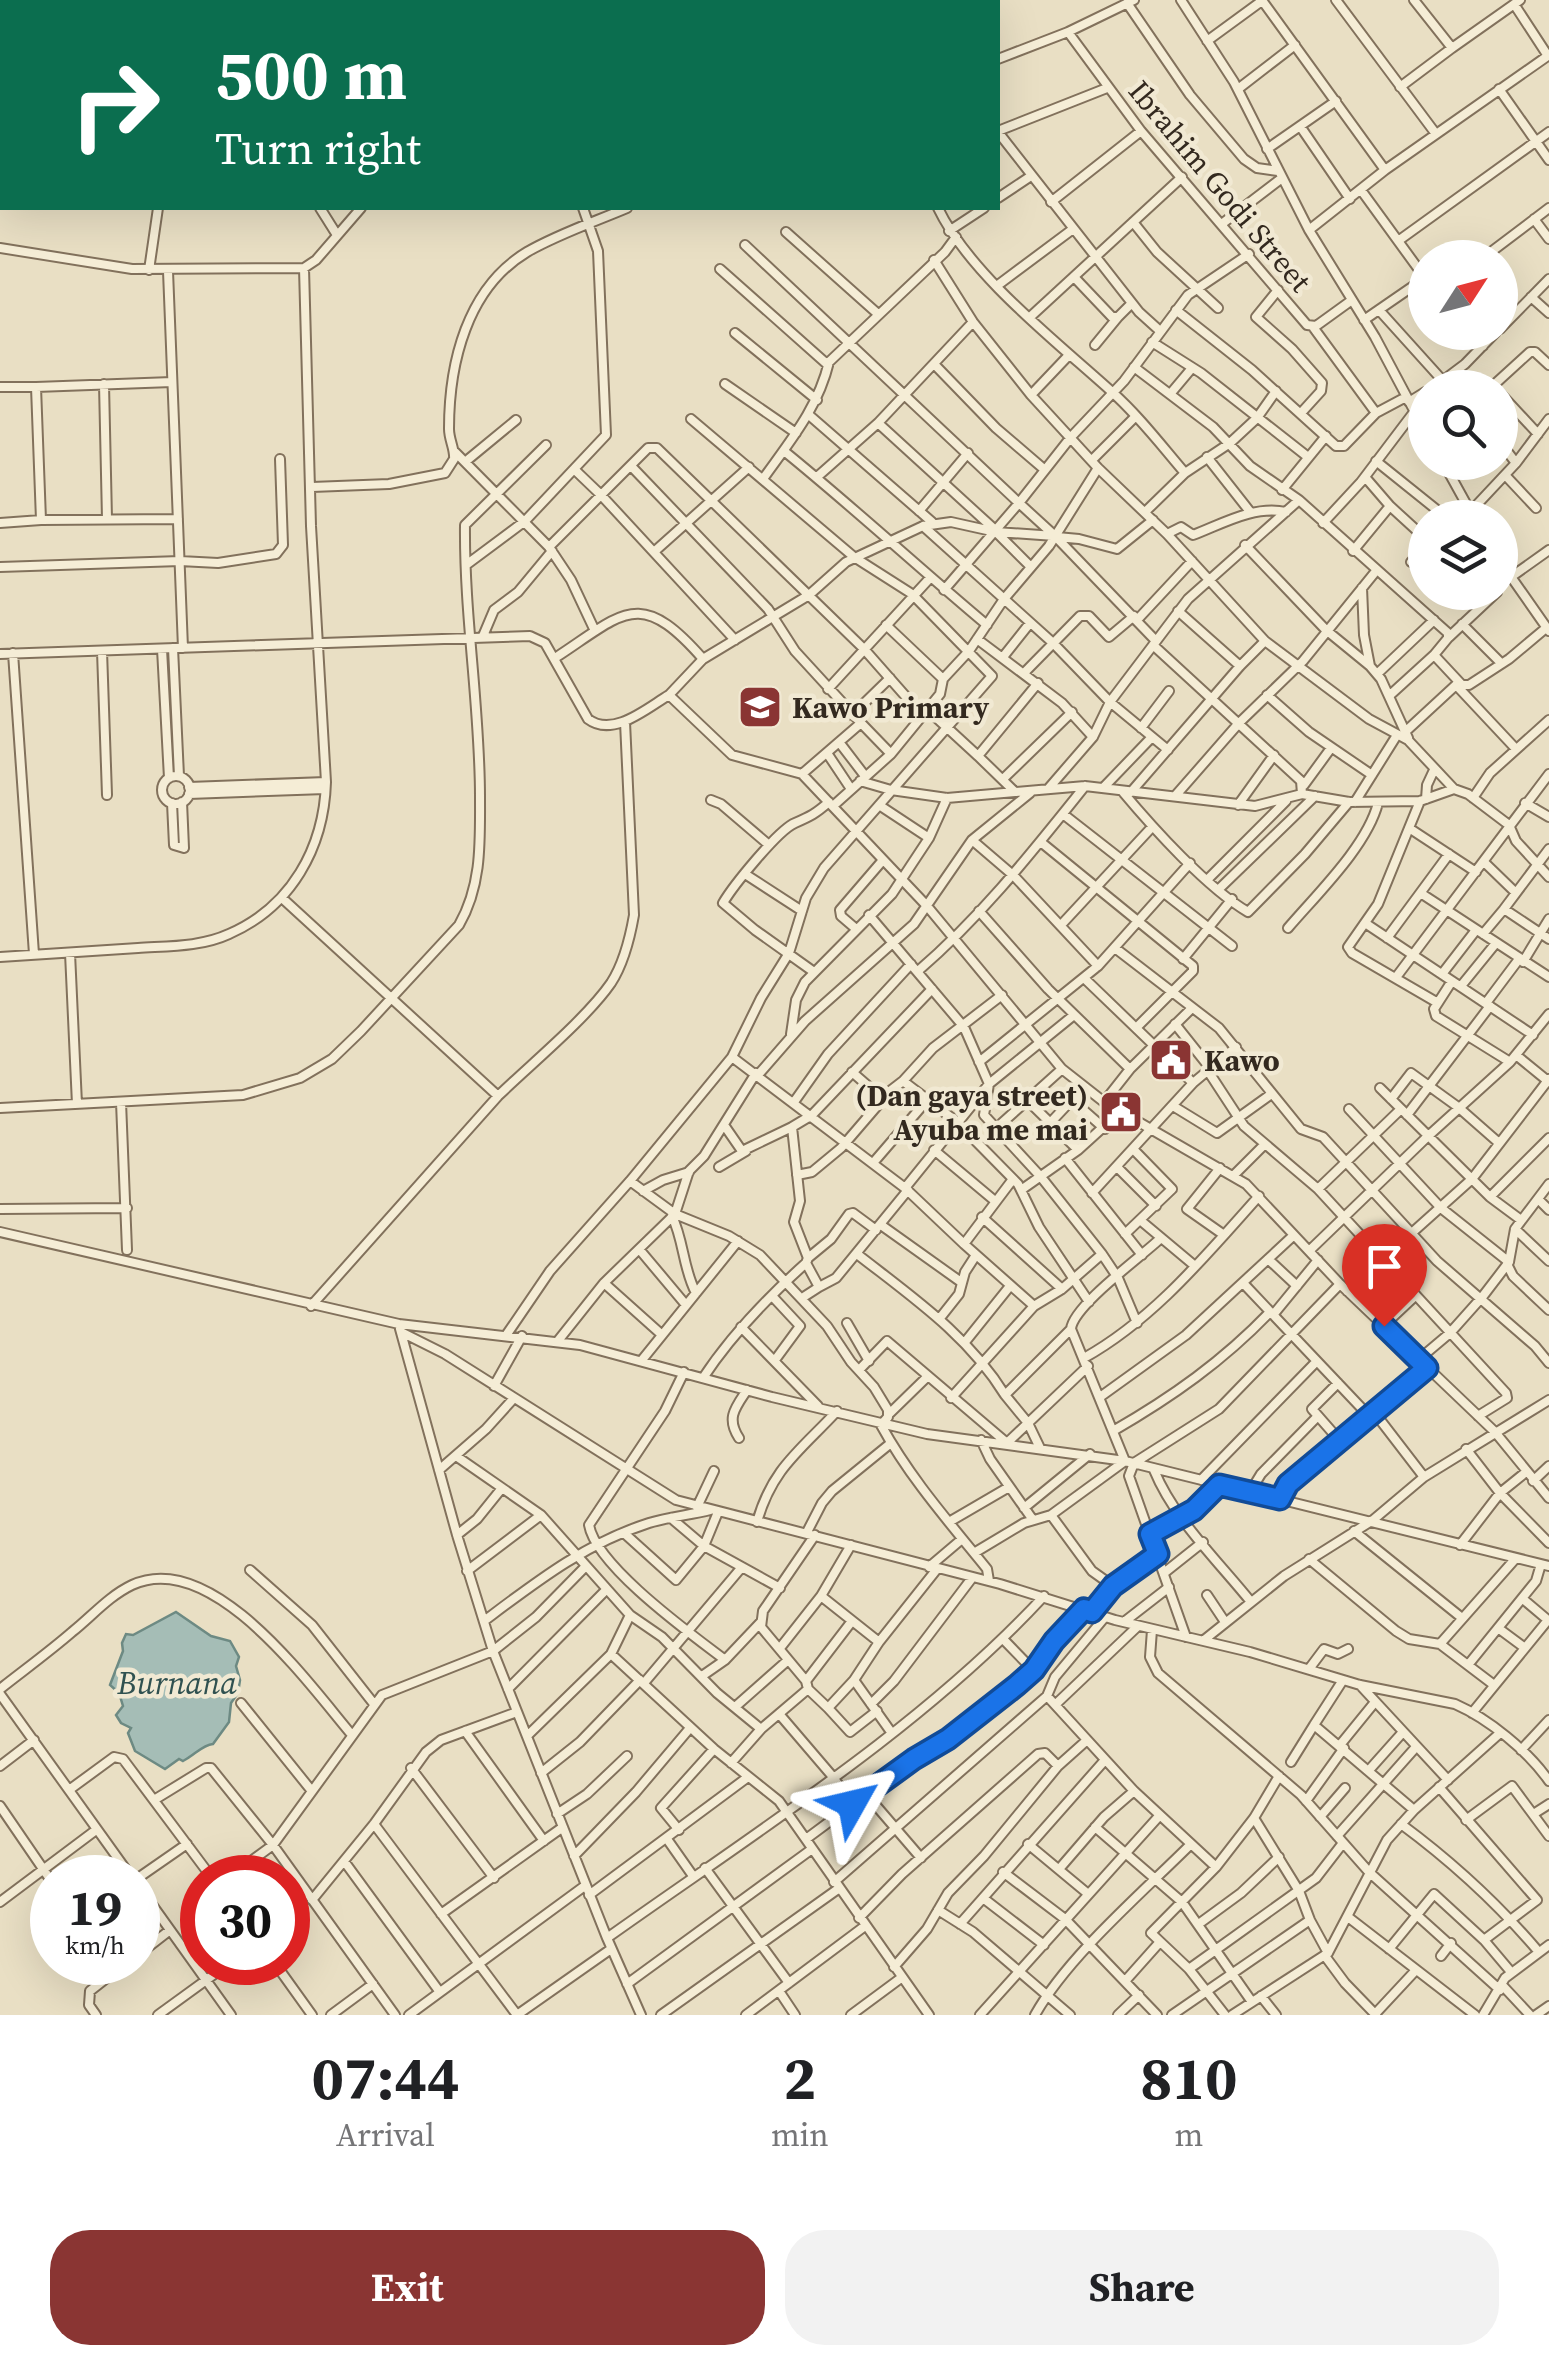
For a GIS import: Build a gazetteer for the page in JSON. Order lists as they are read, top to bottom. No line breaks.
{"streets":{"street":["Ibrahim Godi Street"]},"water":["Burnana"],"places":{"school or university":["Kawo Primary"],"public building":["Kawo","(Dan gaya street) Ayuba me mai"]},"north":"top right","page":{"turn":["500 m","Turn right"],"speed":"19 km/h","limit":"30","eta":["07:44","Arrival","2","min","810","m"],"buttons":["Exit","Share"]}}
